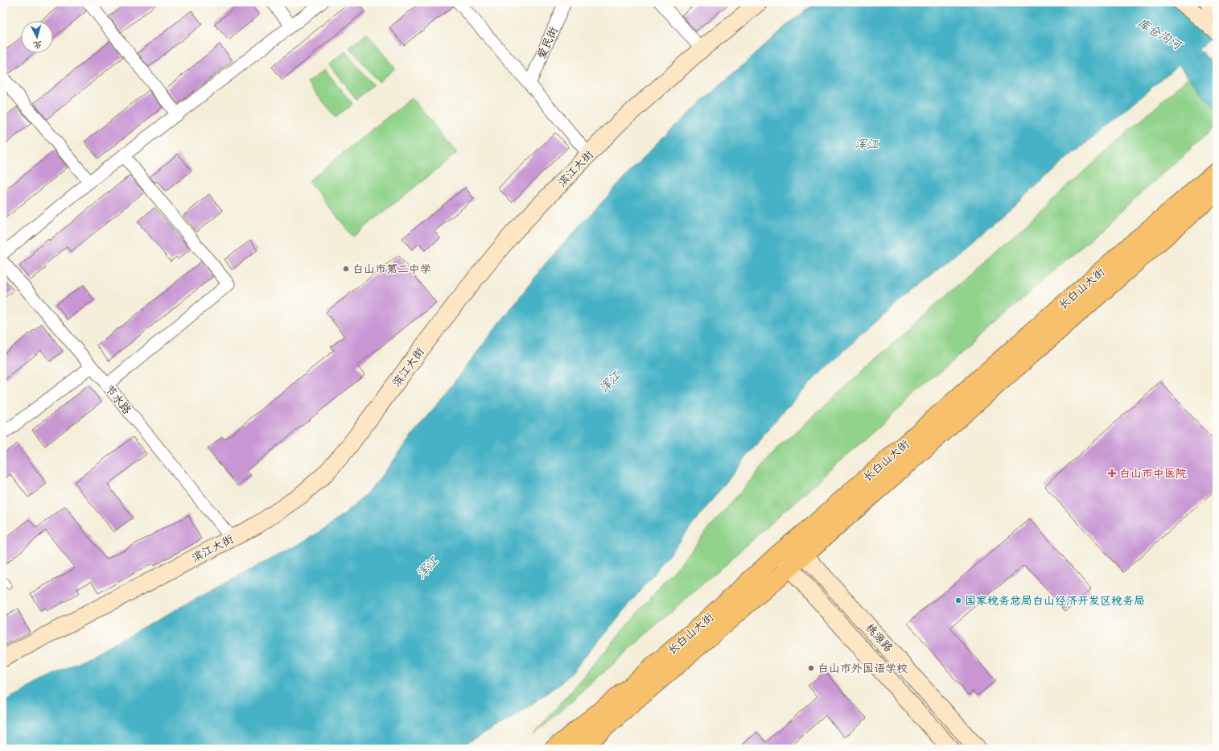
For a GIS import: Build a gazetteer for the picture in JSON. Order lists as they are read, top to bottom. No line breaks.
{"streets":{"main road":["长白山大街"],"street":["爱民街","滨江大街","节水路","桃源路"]},"crossings":[["滨江大街","节水路"],["长白山大街","桃源路"]],"water":["库仓沟河","浑江"],"places":{"other":["白山市第二中学","国家税务总局白山经济开发区税务局","白山市外国语学校"],"health":["白山市中医院"]},"north":"bottom"}
